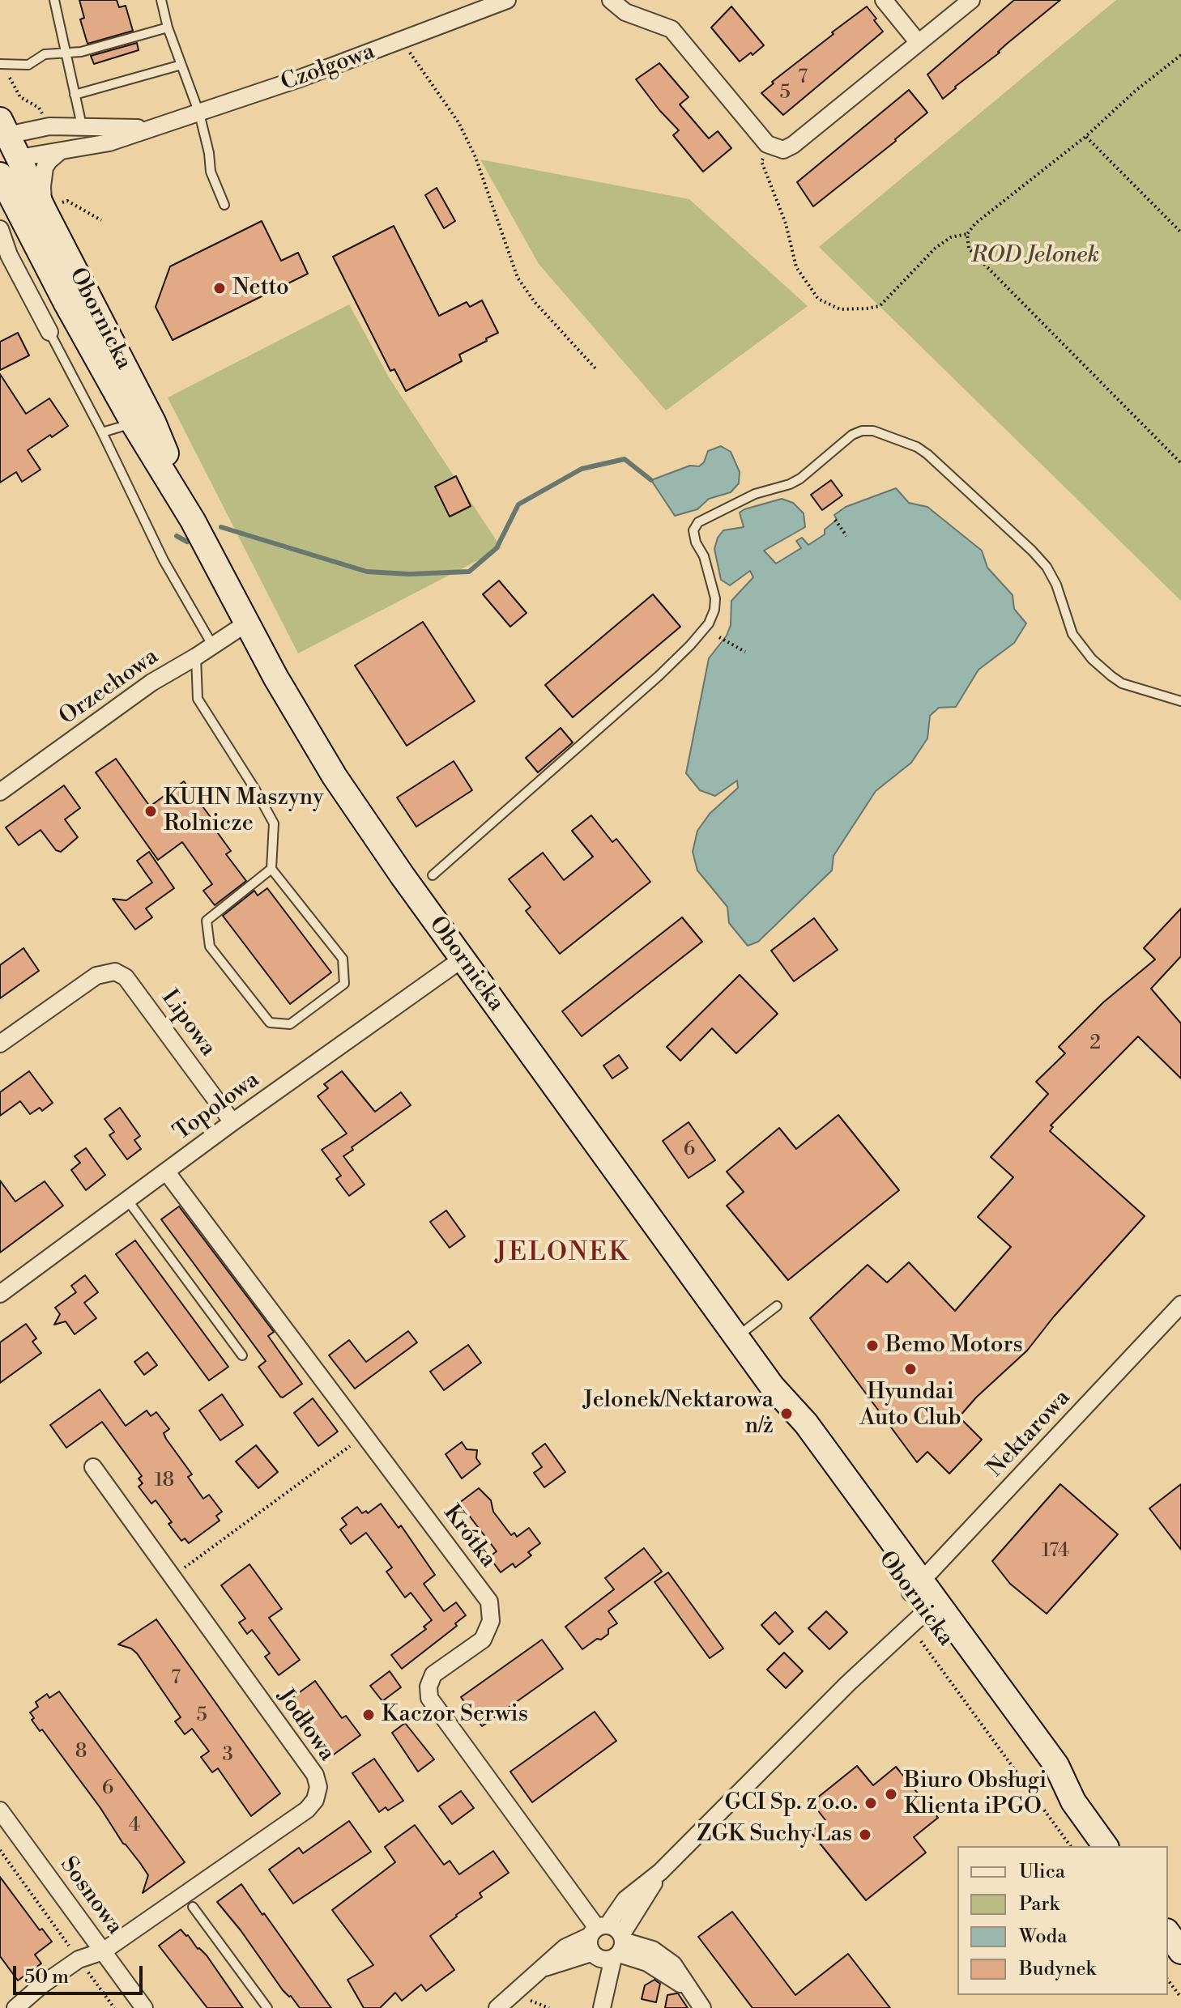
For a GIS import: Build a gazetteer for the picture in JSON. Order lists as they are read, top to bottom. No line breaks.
{"streets":{"main road":["Obornicka"],"street":["Czołgowa","Orzechowa","Lipowa","Topolowa","Nektarowa","Krótka","Jodłowa","Sosnowa"]},"crossings":[["Czołgowa","Obornicka"],["Obornicka","Orzechowa"],["Obornicka","Topolowa"],["Obornicka","Nektarowa"],["Lipowa","Topolowa"],["Topolowa","Krótka"],["Nektarowa","Krótka"],["Jodłowa","Sosnowa"]],"districts":["JELONEK"],"parks":["ROD Jelonek"],"places":["Netto","KUHN Maszyny Rolnicze","Bemo Motors","Hyundai Auto Club","Jelonek/Nektarowa n/ż","Kaczor Serwis","Biuro Obsługi Klienta iPGO","GCI Sp. z o.o.","ZGK Suchy Las"],"house_numbers":["7","5","2","6","18","174","7","5","8","3","6","4"],"legend":["Ulica","Park","Woda","Budynek"],"scale_bar":"50 m"}
